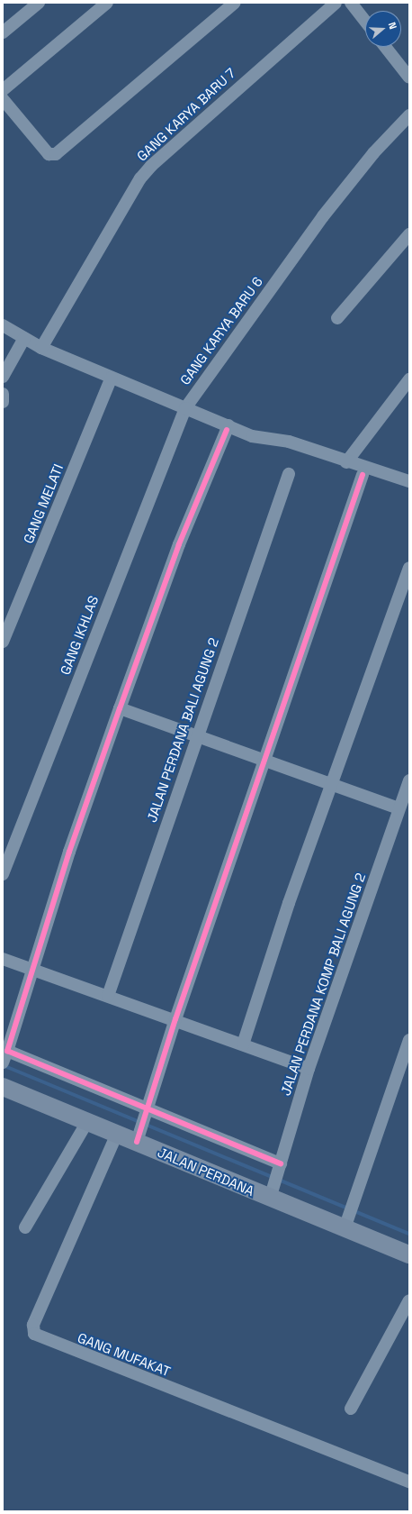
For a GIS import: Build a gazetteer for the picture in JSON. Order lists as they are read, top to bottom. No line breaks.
{"streets":{"street":["GANG KARYA BARU 7","GANG KARYA BARU 6","GANG MELATI","GANG IKHLAS","JALAN PERDANA BALI AGUNG 2","JALAN PERDANA KOMP BALI AGUNG 2","JALAN PERDANA","GANG MUFAKAT"]},"crossings":[["GANG KARYA BARU 7","GANG KARYA BARU 6"],["GANG KARYA BARU 6","GANG MELATI"],["GANG KARYA BARU 6","GANG IKHLAS"],["JALAN PERDANA KOMP BALI AGUNG 2","JALAN PERDANA"],["JALAN PERDANA","GANG MUFAKAT"]],"north":"right"}
